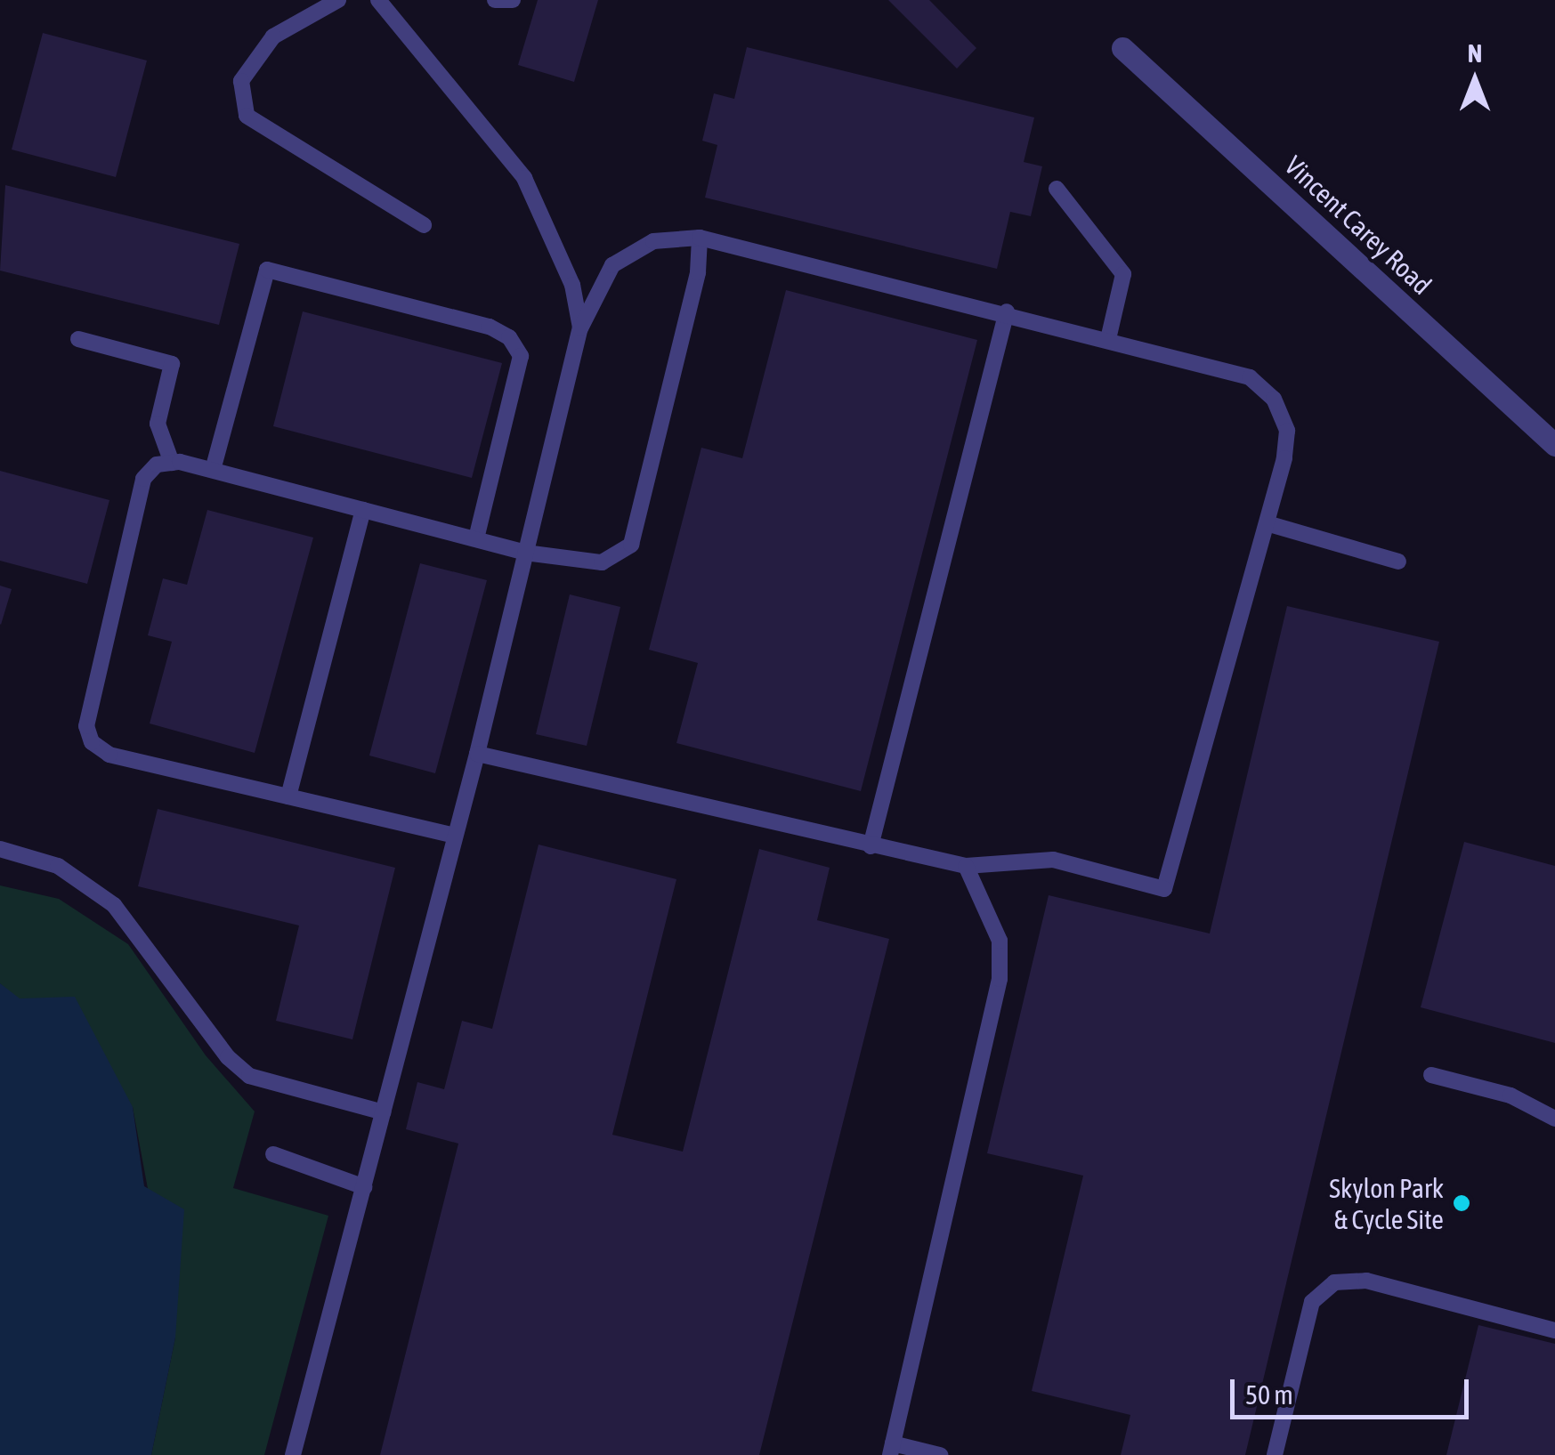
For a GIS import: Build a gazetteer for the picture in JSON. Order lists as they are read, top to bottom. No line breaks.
{"streets":{"street":["Vincent Carey Road"]},"places":["Skylon Park & Cycle Site"],"scale_bar":"50 m","north":"top"}
